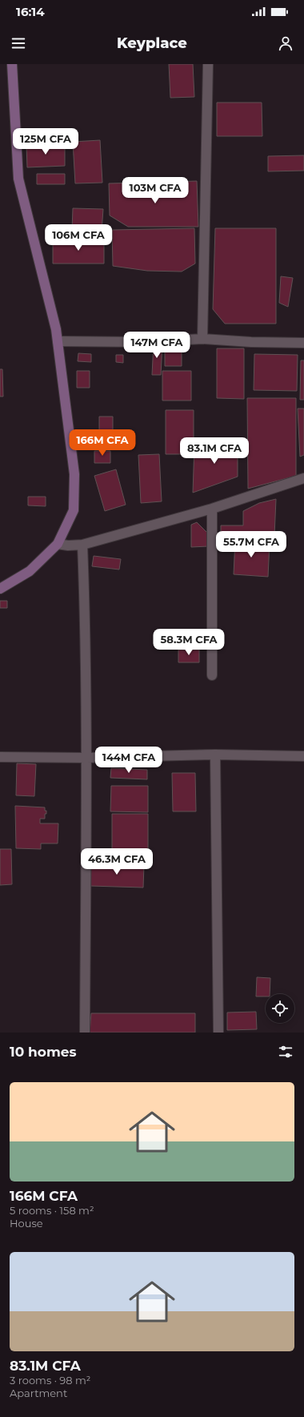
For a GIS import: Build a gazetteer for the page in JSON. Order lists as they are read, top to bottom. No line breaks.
{"page":{"status":"16:14","header":"Keyplace","price":["125M CFA","103M CFA","106M CFA","147M CFA","166M CFA","83.1M CFA","55.7M CFA","58.3M CFA","144M CFA","46.3M CFA"],"heading":"10 homes","list":[{"name":"166M CFA","note":"5 rooms · 158 m² · House"},{"name":"83.1M CFA","note":"3 rooms · 98 m² · Apartment"}]}}
